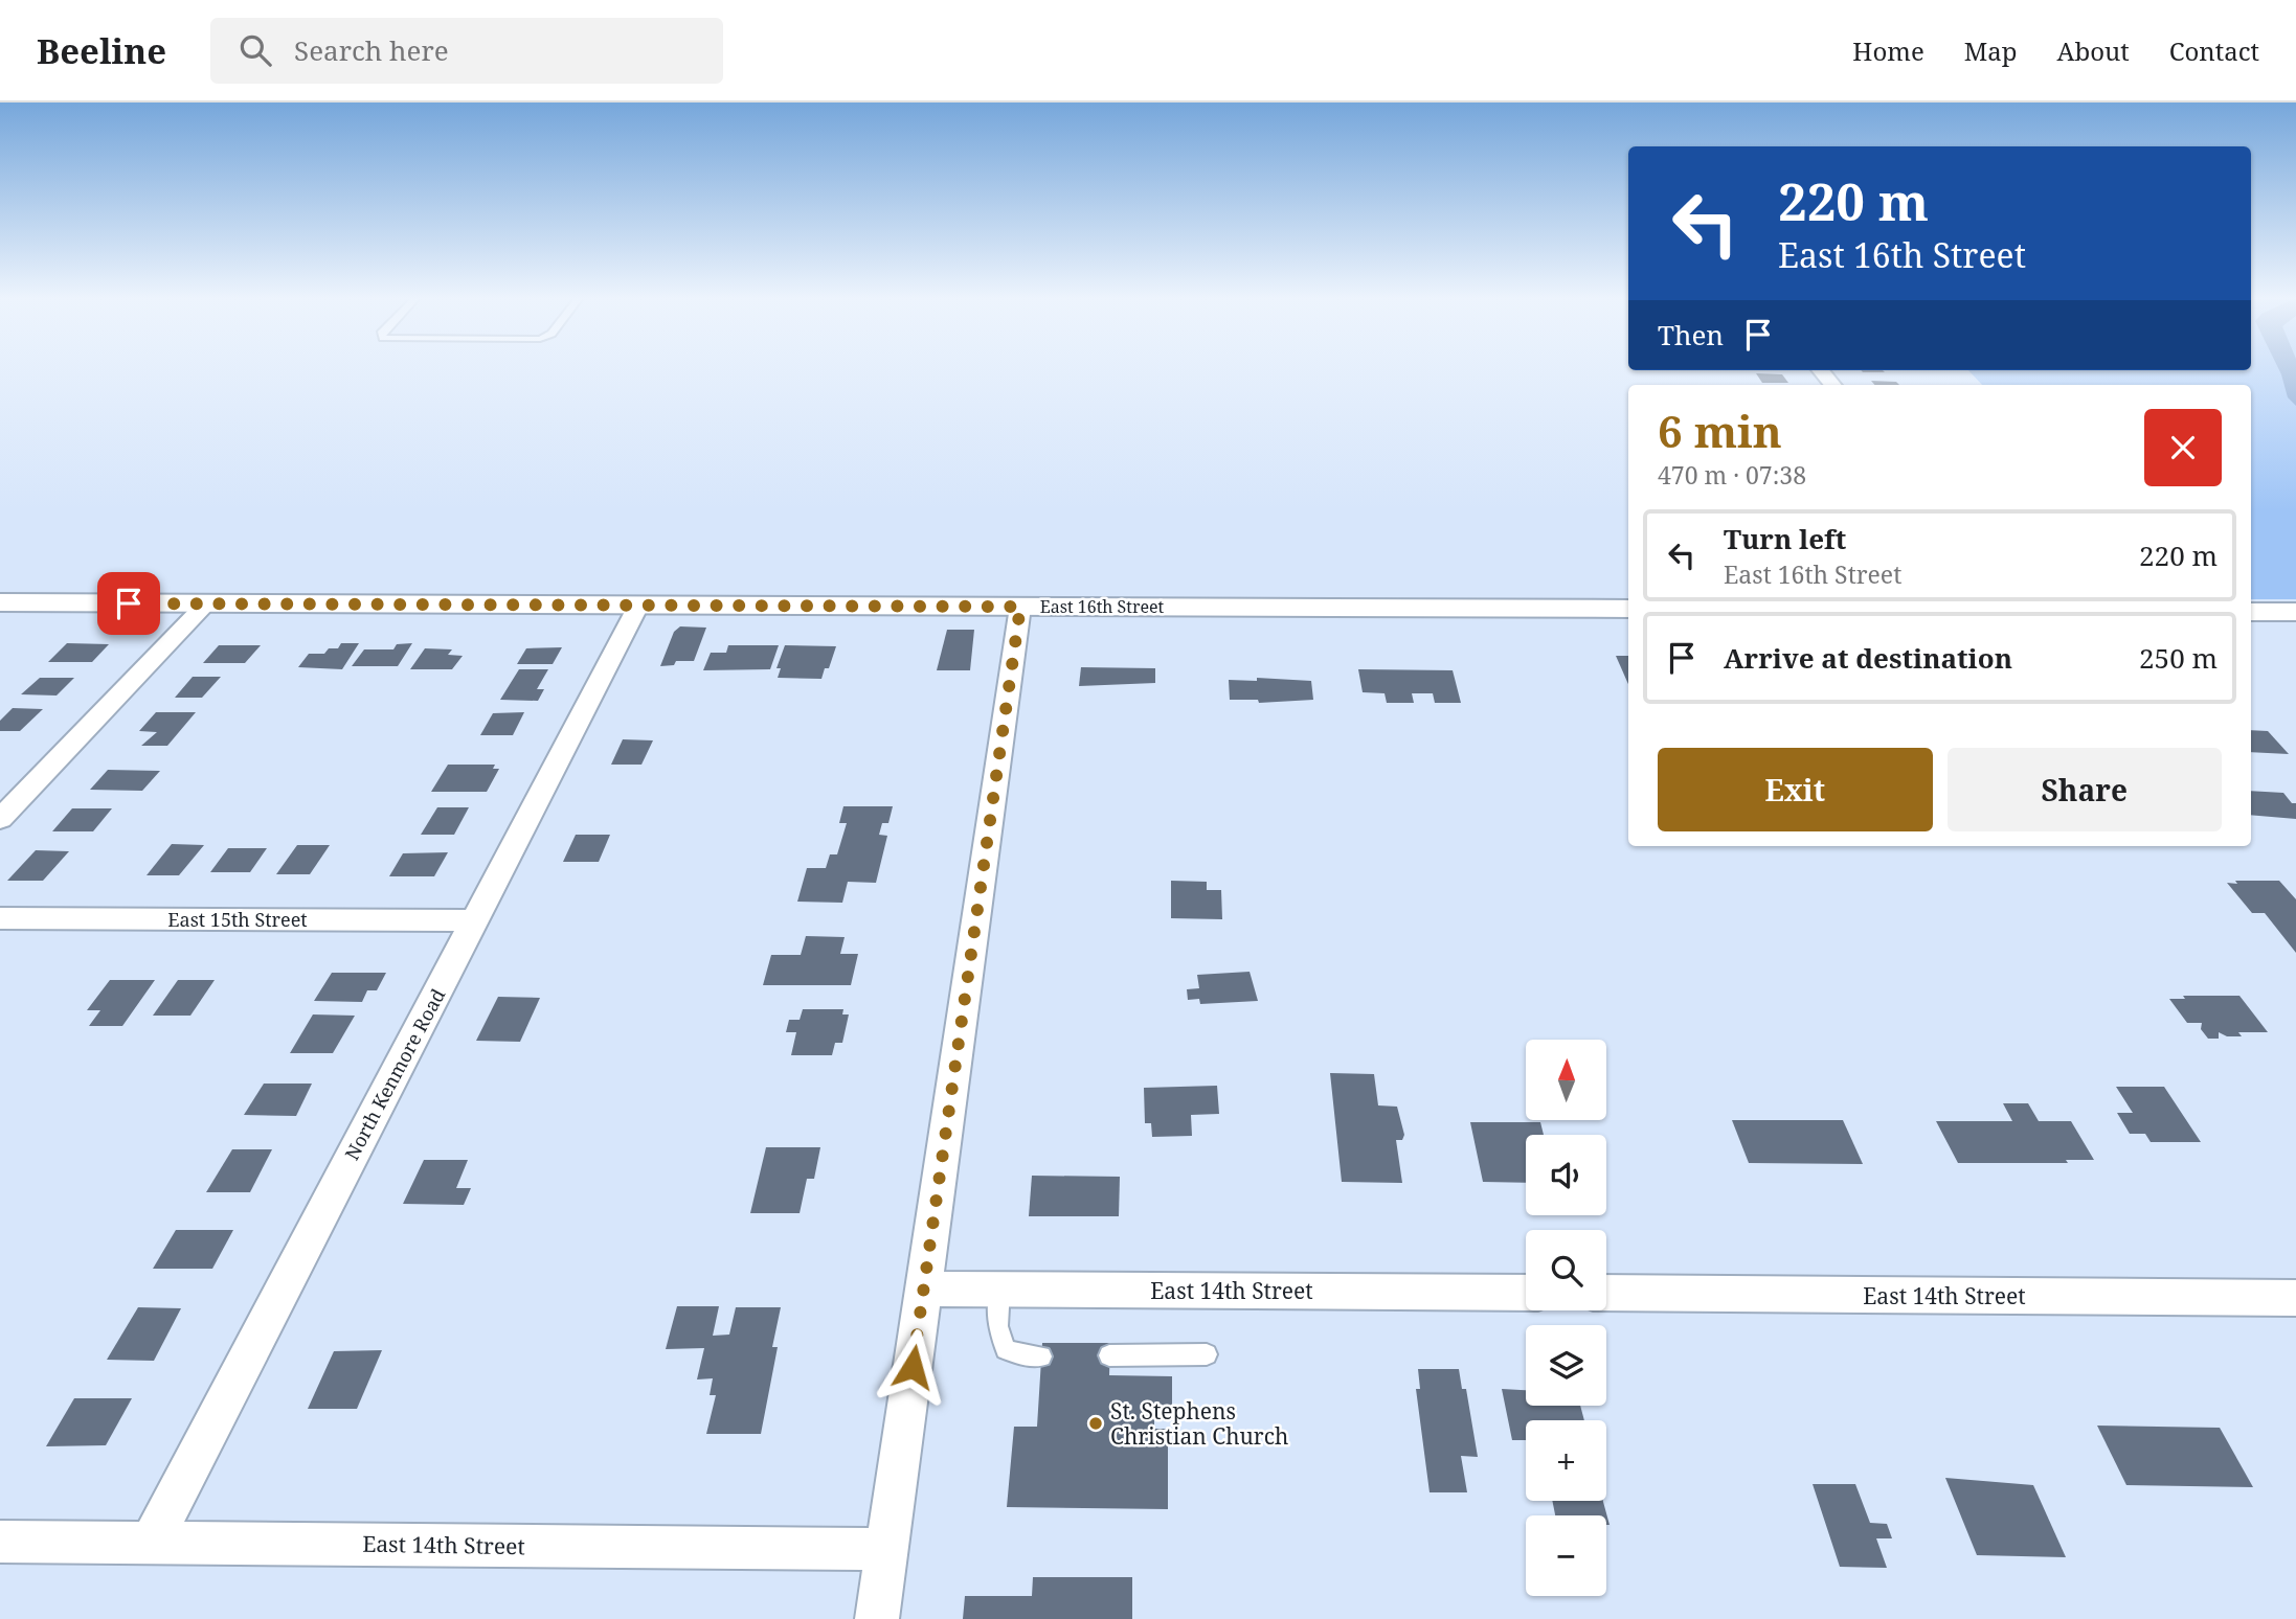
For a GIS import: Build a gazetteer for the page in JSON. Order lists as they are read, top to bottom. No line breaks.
{"streets":{"street":["East 16th Street","East 15th Street","North Kenmore Road","East 14th Street"]},"crossings":[["East 16th Street","North Kenmore Road"],["East 15th Street","North Kenmore Road"],["North Kenmore Road","East 14th Street"]],"places":["St. Stephens Christian Church"],"north":"top","page":{"header":"Beeline","search":"Search here","nav":["Home","Map","About","Contact"],"turn":["220 m","East 16th Street"],"then":"Then","heading":["6 min","470 m · 07:38"],"list":[{"name":"Turn left","note":"East 16th Street","value":"220 m"},{"name":"Arrive at destination","value":"250 m"}],"buttons":["Exit","Share"],"map_buttons":["+","−"]}}
